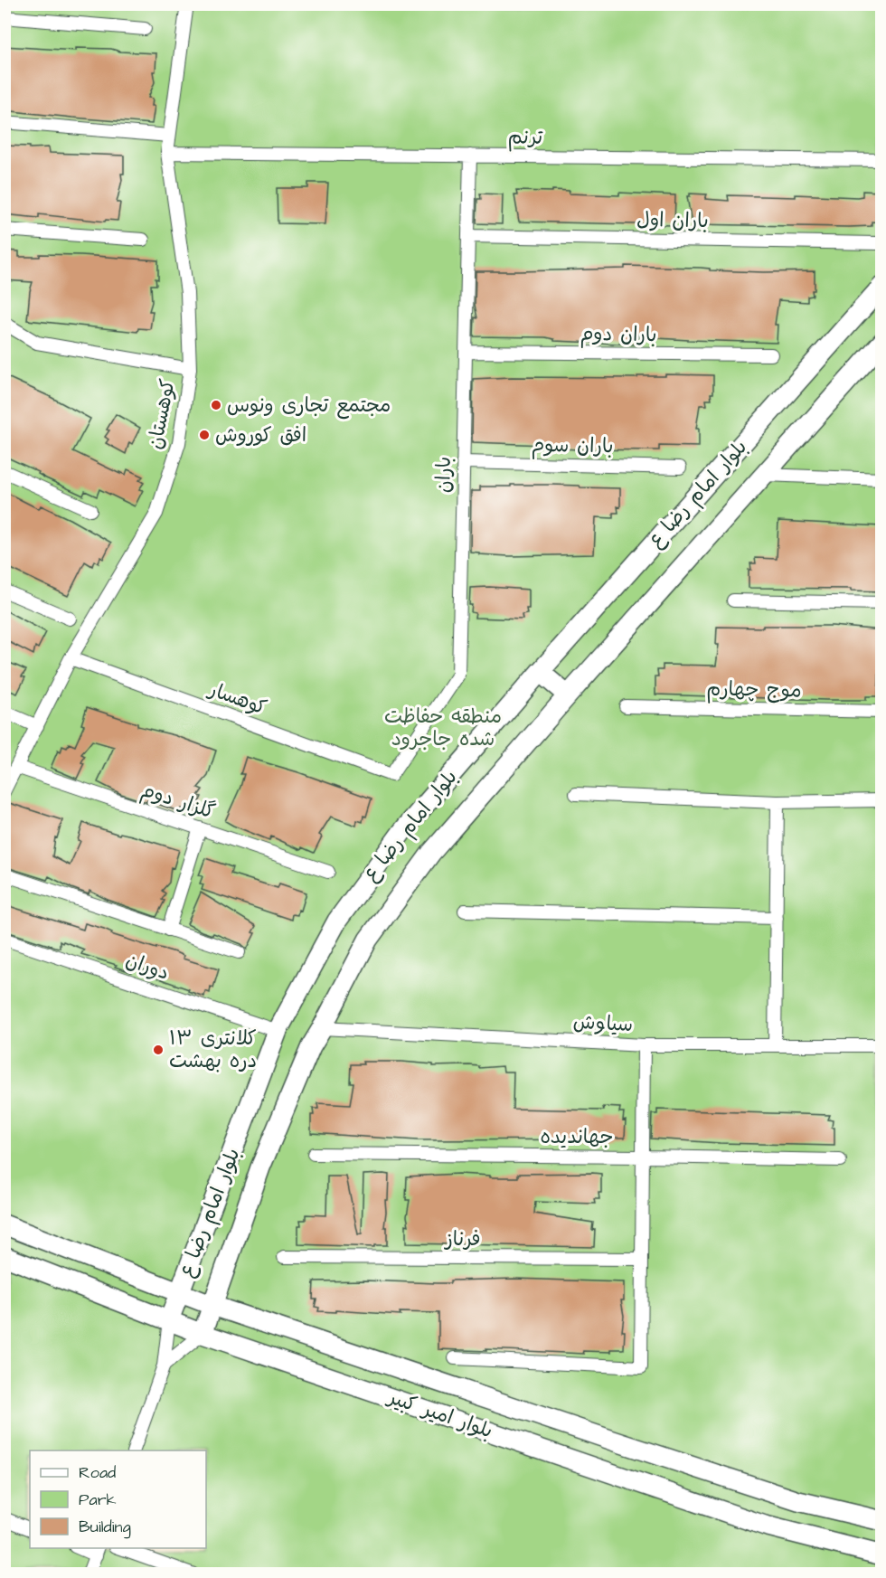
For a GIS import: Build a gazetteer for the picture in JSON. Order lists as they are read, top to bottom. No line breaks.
{"streets":{"main road":["بلوار امام رضا ع","بلوار امیر کبیر"],"street":["ترنم","باران اول","باران دوم","کوهستان","باران سوم","باران","موج چهارم","کوهسار","گلزار دوم","دوران","سیاوش","جهاندیده","فرناز"]},"crossings":[["ترنم","کوهستان"],["ترنم","باران"],["باران اول","باران"],["باران دوم","باران"],["کوهستان","کوهسار"],["کوهستان","گلزار دوم"],["باران سوم","باران"],["باران","کوهسار"],["بلوار امام رضا ع","دوران"],["بلوار امام رضا ع","سیاوش"],["بلوار امام رضا ع","بلوار امیر کبیر"]],"parks":["منطقه حفاظت شده جاجرود"],"places":["مجتمع تجاری ونوس","افق کوروش","کلانتری ۱۳ دره بهشت"],"legend":["Road","Park","Building"]}
